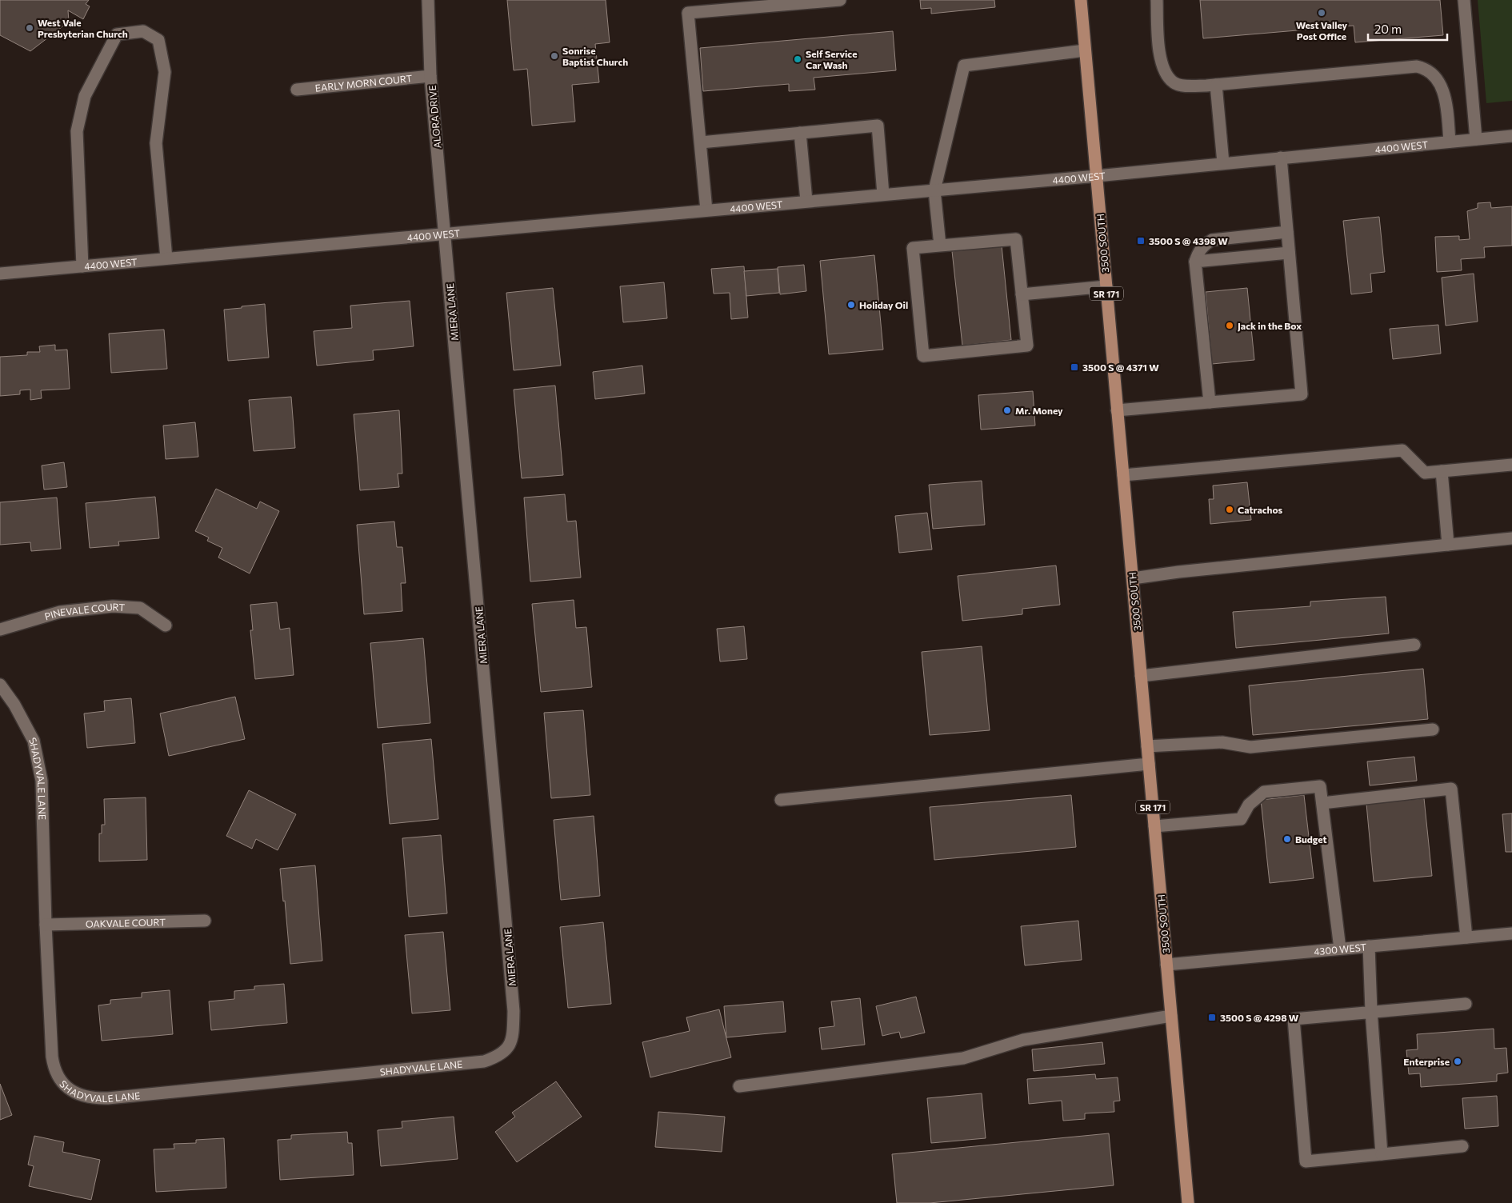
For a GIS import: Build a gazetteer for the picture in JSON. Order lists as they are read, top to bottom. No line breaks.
{"streets":{"main road":["3500 SOUTH","SR 171"],"street":["EARLY MORN COURT","ALORA DRIVE","4400 WEST","MIERA LANE","PINEVALE COURT","SHADYVALE LANE","OAKVALE COURT","4300 WEST"]},"crossings":[["EARLY MORN COURT","ALORA DRIVE"],["ALORA DRIVE","4400 WEST"],["ALORA DRIVE","MIERA LANE"],["4400 WEST","3500 SOUTH"],["4400 WEST","MIERA LANE"],["3500 SOUTH","4300 WEST"],["MIERA LANE","SHADYVALE LANE"],["SHADYVALE LANE","OAKVALE COURT"]],"places":{"other":["West Valley Post Office","West Vale Presbyterian Church","Sonrise Baptist Church","Self Service Car Wash","Holiday Oil","Jack in the Box","Mr. Money","Catrachos","Budget","Enterprise"],"transit":["3500 S @ 4398 W","3500 S @ 4371 W","3500 S @ 4298 W"]},"scale_bar":"20 m"}
